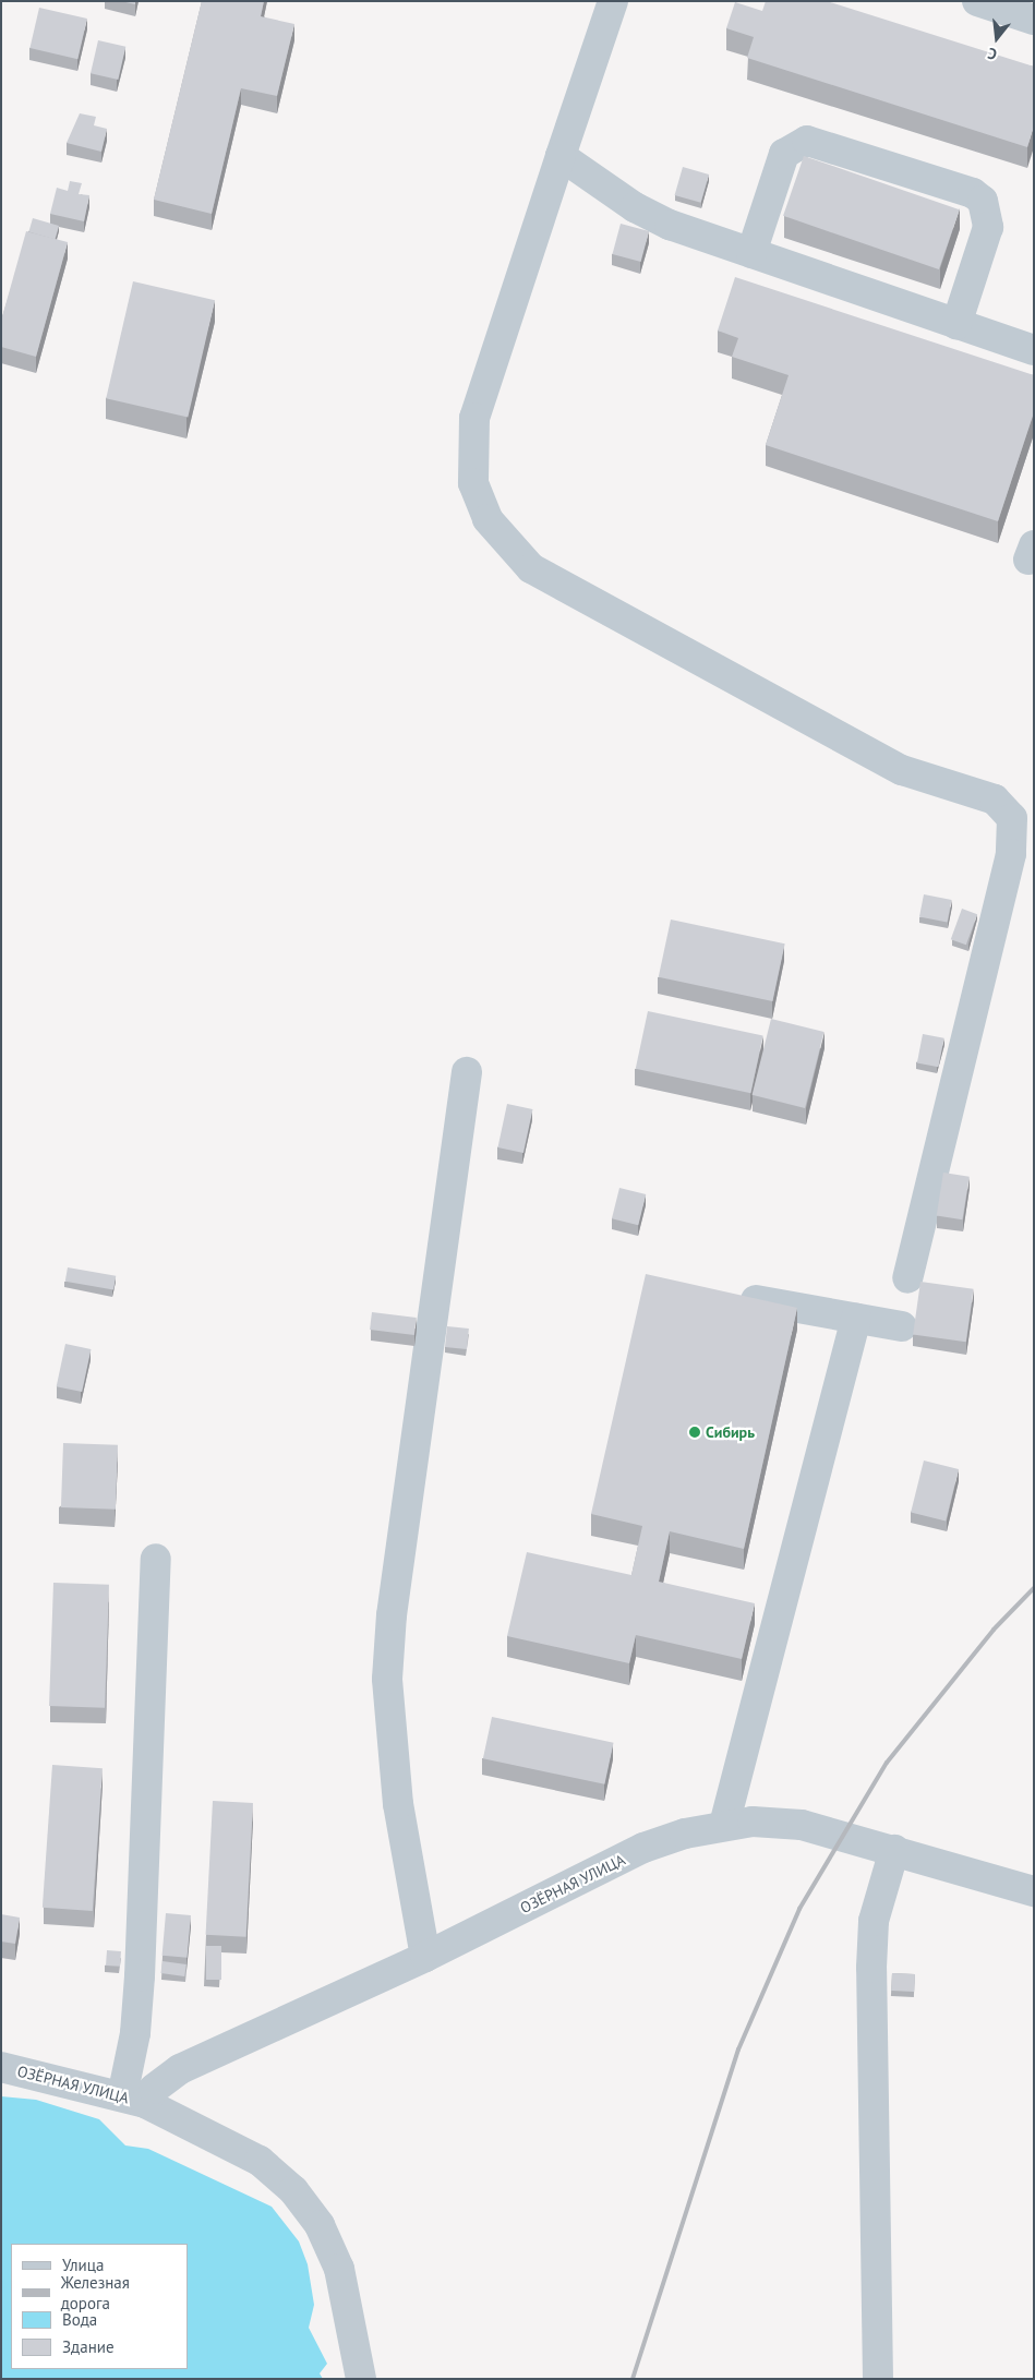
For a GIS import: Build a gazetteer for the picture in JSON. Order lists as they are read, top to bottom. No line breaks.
{"streets":{"street":["ОЗЁРНАЯ УЛИЦА"]},"places":["Сибирь"],"legend":["Улица","Железная дорога","Вода","Здание"],"north":"bottom"}
